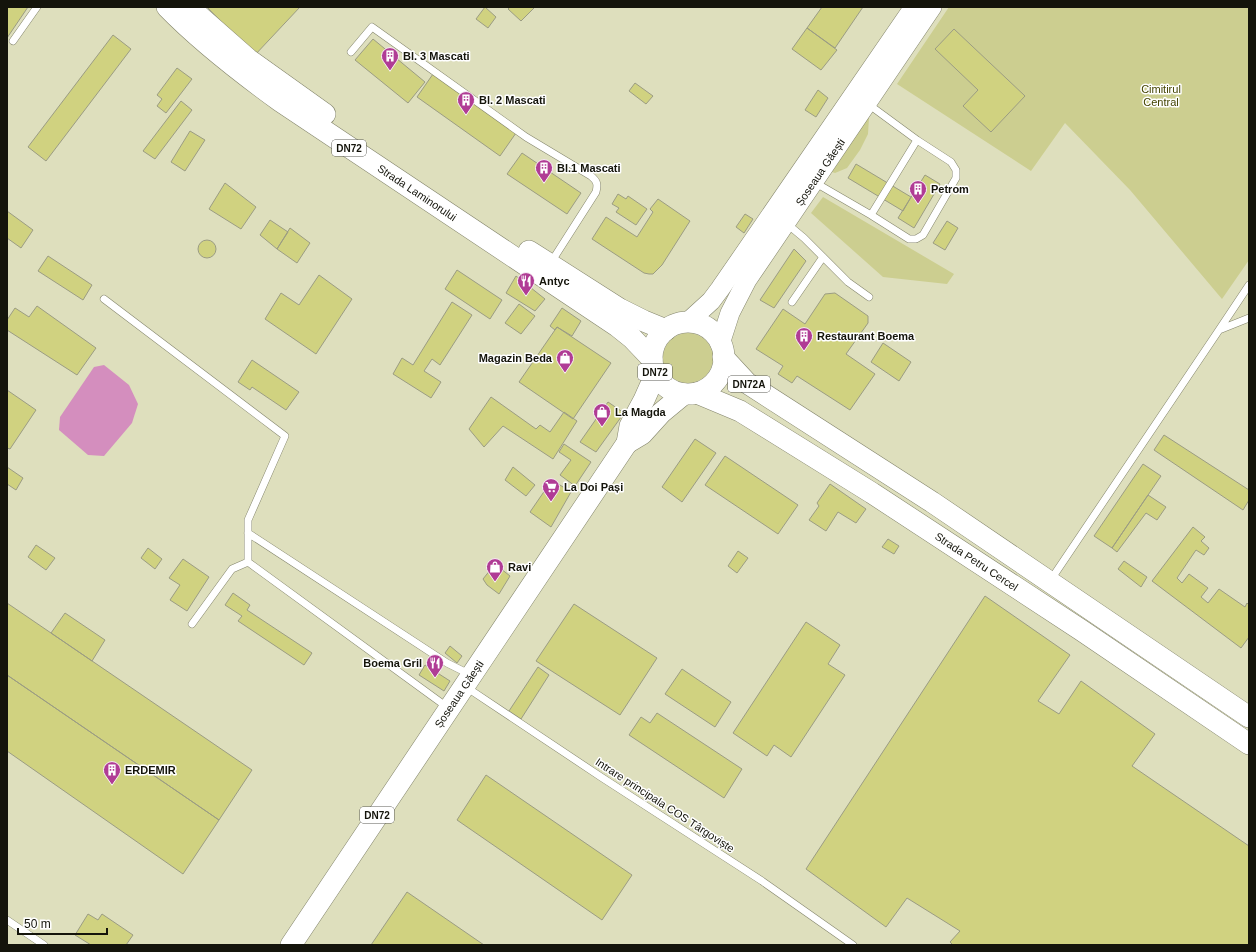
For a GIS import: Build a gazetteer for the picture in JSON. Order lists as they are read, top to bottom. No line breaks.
{"streets":{"main road":["DN72","Șoseaua Găești","Strada Laminorului","DN72A","Strada Petru Cercel"],"lane":["Intrare principala COS Târgoviște"]},"crossings":[["DN72","Șoseaua Găești"],["DN72","Strada Laminorului"],["DN72","DN72A"],["DN72","Strada Petru Cercel"],["Șoseaua Găești","Strada Laminorului"],["Șoseaua Găești","DN72A"],["Șoseaua Găești","Strada Petru Cercel"],["Șoseaua Găești","Intrare principala COS Târgoviște"],["Strada Laminorului","DN72A"],["Strada Laminorului","Strada Petru Cercel"],["DN72A","Strada Petru Cercel"]],"parks":["Cimitirul Central"],"places":{"building":["Bl. 3 Mascati","Bl. 2 Mascati","Bl.1 Mascati","Petrom","Restaurant Boema","ERDEMIR"],"restaurant":["Antyc","Boema Gril"],"shop":["Magazin Beda","La Magda","Ravi"],"supermarket":["La Doi Pași"]},"scale_bar":"50 m"}
